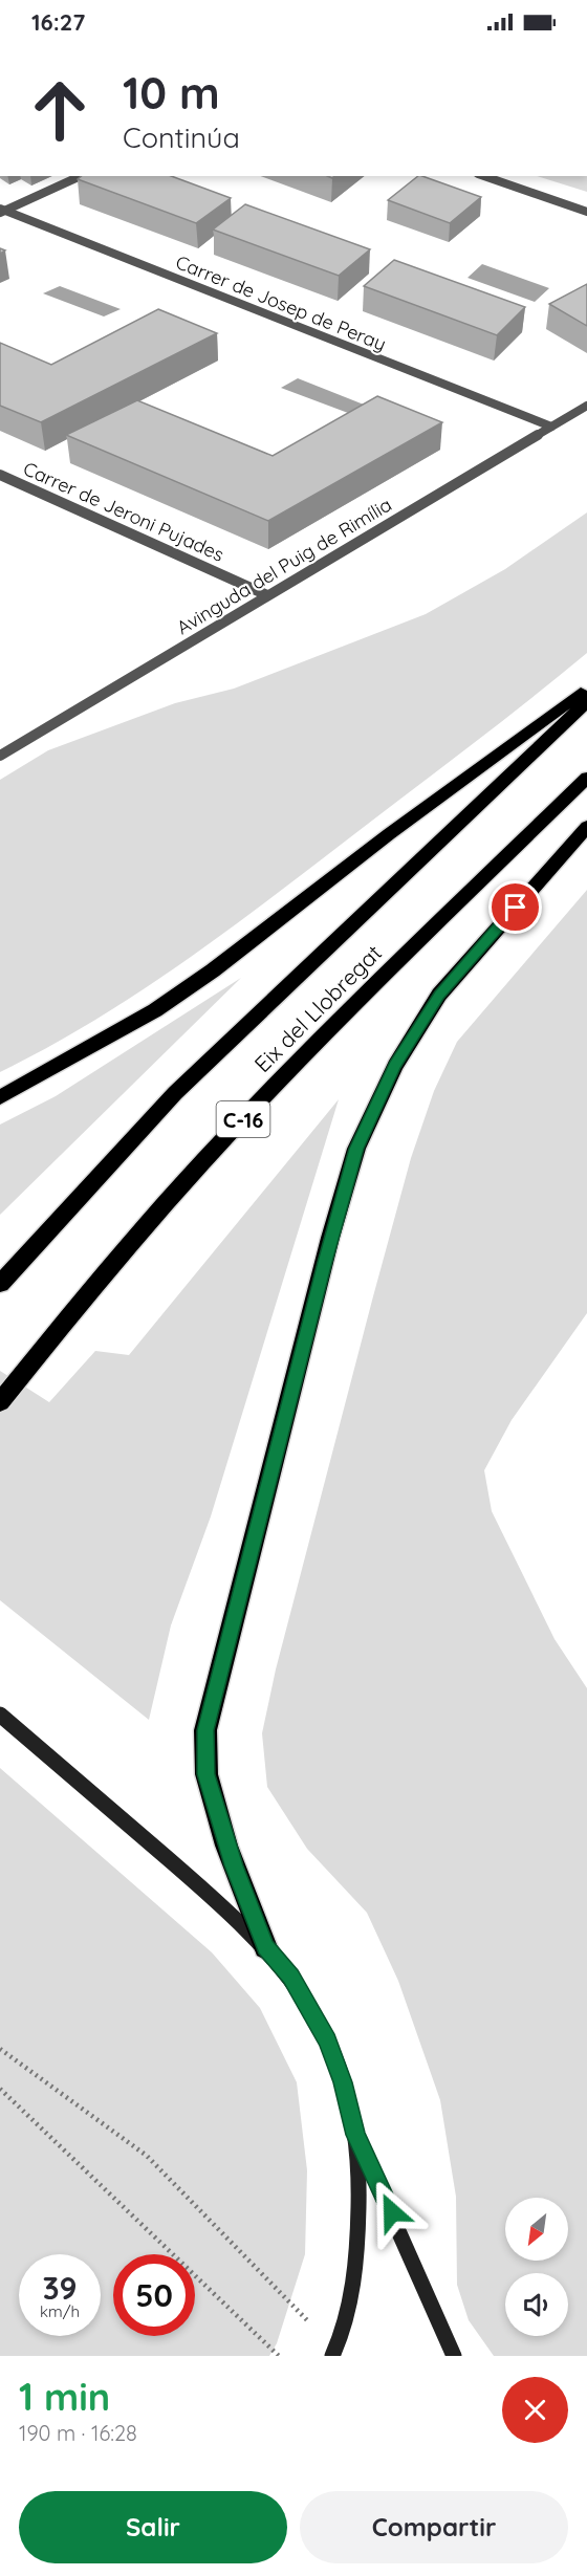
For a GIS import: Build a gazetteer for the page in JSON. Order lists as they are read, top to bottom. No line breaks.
{"streets":{"highway":["Eix del Llobregat","C-16"],"street":["Carrer de Josep de Peray","Carrer de Jeroni Pujades","Avinguda del Puig de Rimília"]},"crossings":[["Carrer de Josep de Peray","Avinguda del Puig de Rimília"],["Carrer de Jeroni Pujades","Avinguda del Puig de Rimília"]],"north":"bottom left","page":{"status":"16:27","turn":["10 m","Continúa"],"speed":"39 km/h","limit":"50","heading":["1 min","190 m · 16:28"],"buttons":["Salir","Compartir"]}}
